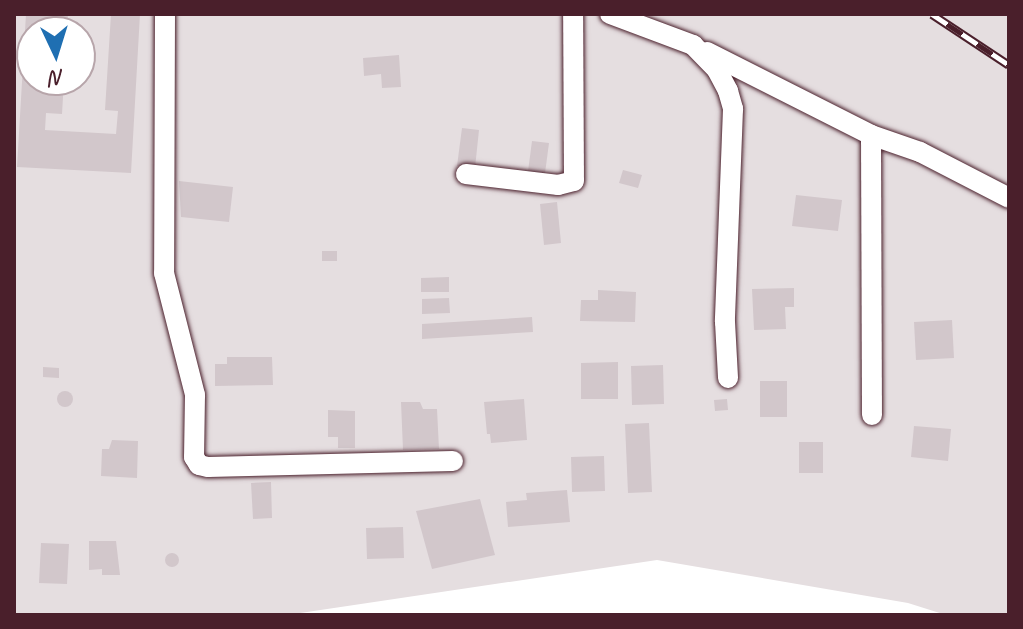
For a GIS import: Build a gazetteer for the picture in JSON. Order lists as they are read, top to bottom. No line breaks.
{"north":"bottom"}
